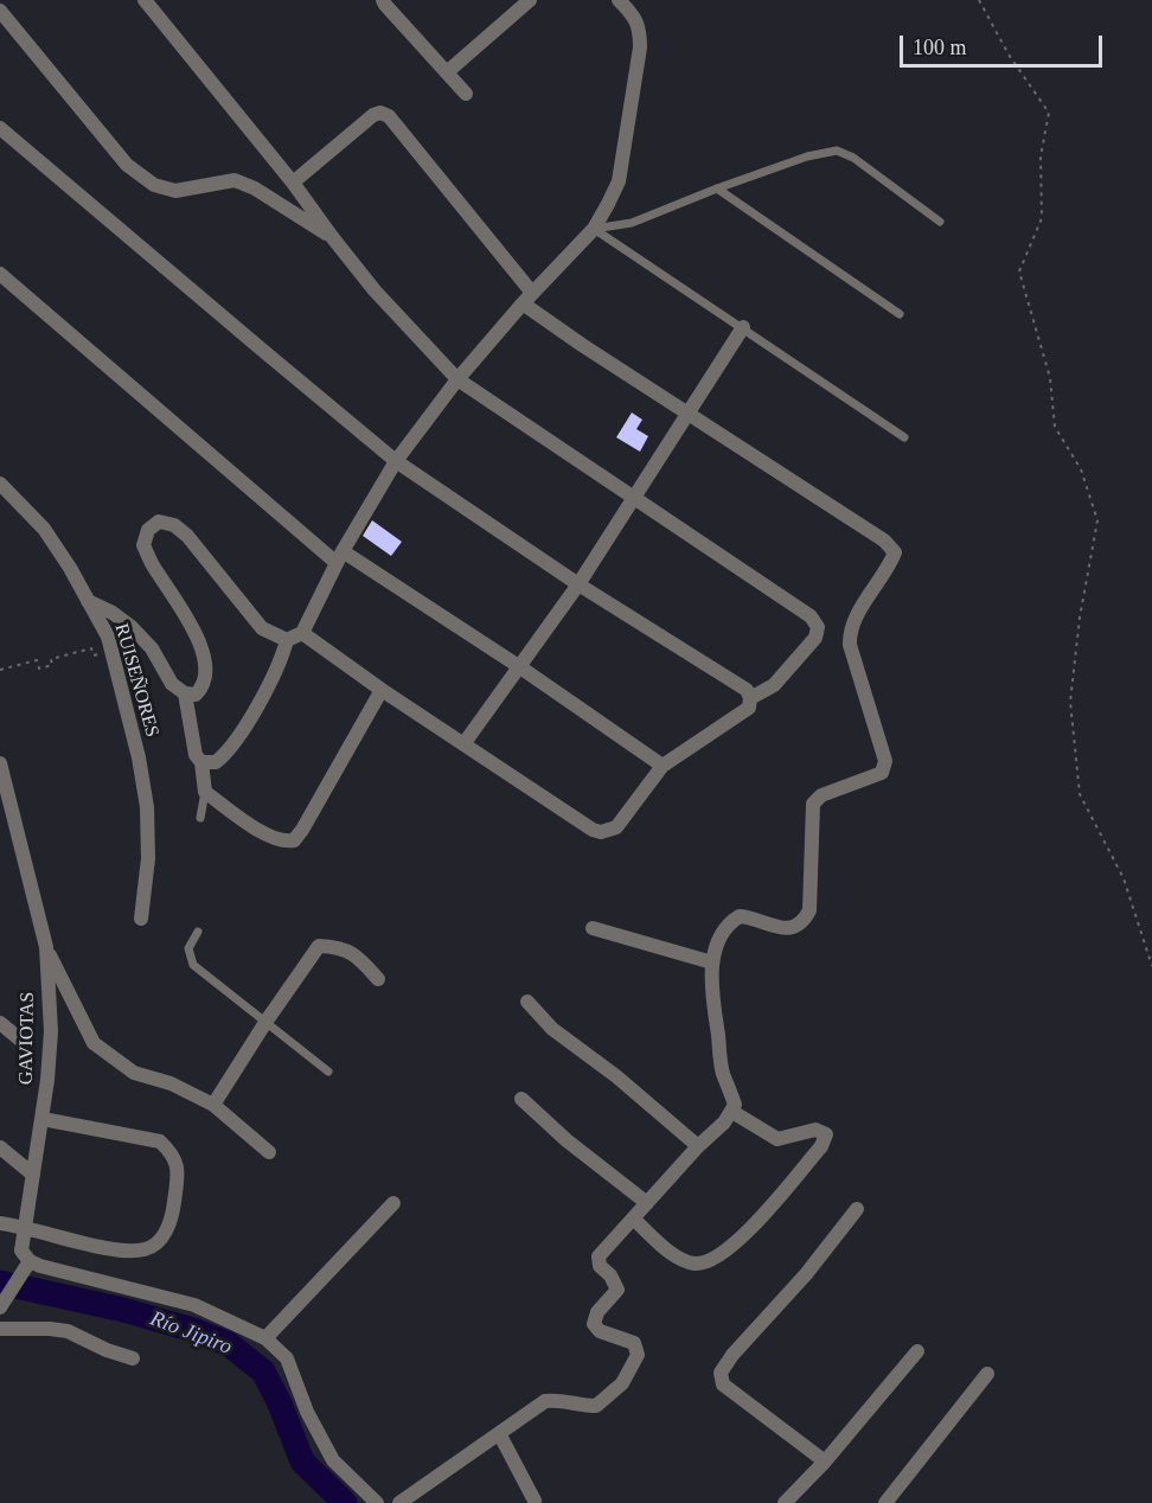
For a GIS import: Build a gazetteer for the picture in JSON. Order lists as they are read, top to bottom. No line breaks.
{"streets":{"street":["RUISEÑORES","GAVIOTAS"]},"water":["Río Jipiro"],"scale_bar":"100 m"}
